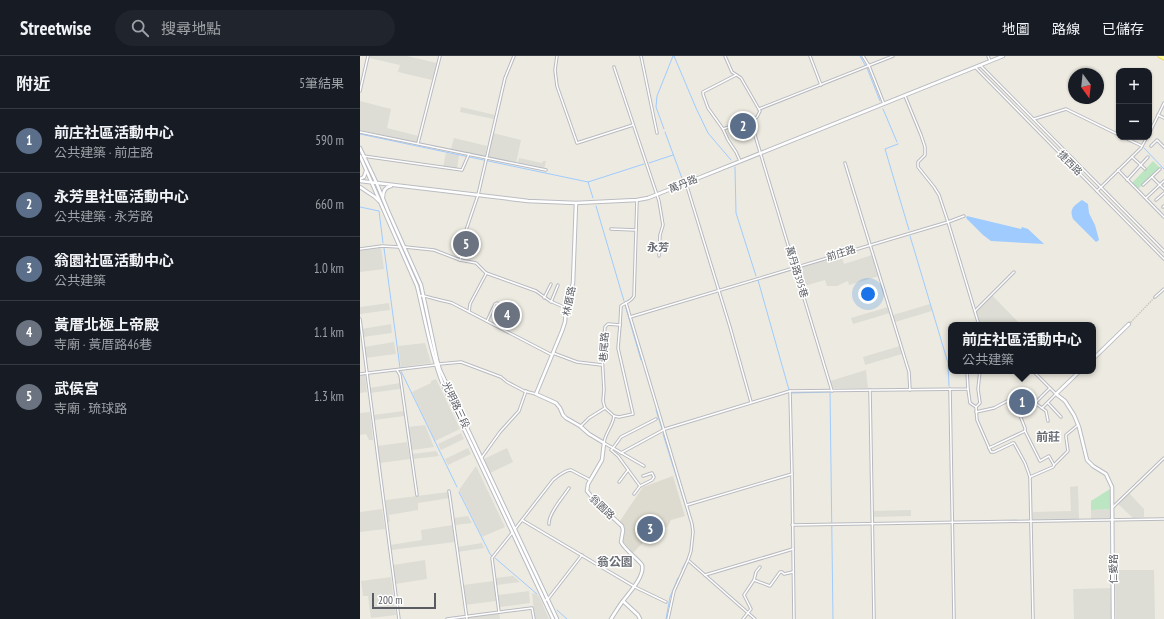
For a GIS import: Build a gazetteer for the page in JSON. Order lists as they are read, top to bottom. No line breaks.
{"streets":{"street":["捷西路","萬丹路","前庄路","萬丹路395巷","林厝路","巷尾路","光明路三段","翁園路","仁愛路"]},"crossings":[["捷西路","萬丹路"],["萬丹路","萬丹路395巷"],["萬丹路","林厝路"],["萬丹路","光明路三段"],["前庄路","萬丹路395巷"]],"districts":["永芳","前莊","翁公園"],"scale_bar":"200 m","north":"bottom","page":{"header":"Streetwise","search":"搜尋地點","nav":["地圖","路線","已儲存"],"heading":["附近","5筆結果"],"map_buttons":["+","−"],"list":[{"mark":"1","name":"前庄社區活動中心","note":"公共建築 · 前庄路","value":"590 m"},{"mark":"2","name":"永芳里社區活動中心","note":"公共建築 · 永芳路","value":"660 m"},{"mark":"3","name":"翁園社區活動中心","note":"公共建築","value":"1.0 km"},{"mark":"4","name":"黃厝北極上帝殿","note":"寺廟 · 黃厝路46巷","value":"1.1 km"},{"mark":"5","name":"武侯宮","note":"寺廟 · 琉球路","value":"1.3 km"}],"pins":["2","5","4","1","3"],"popup":["前庄社區活動中心","公共建築"],"scale":"200 m"}}
